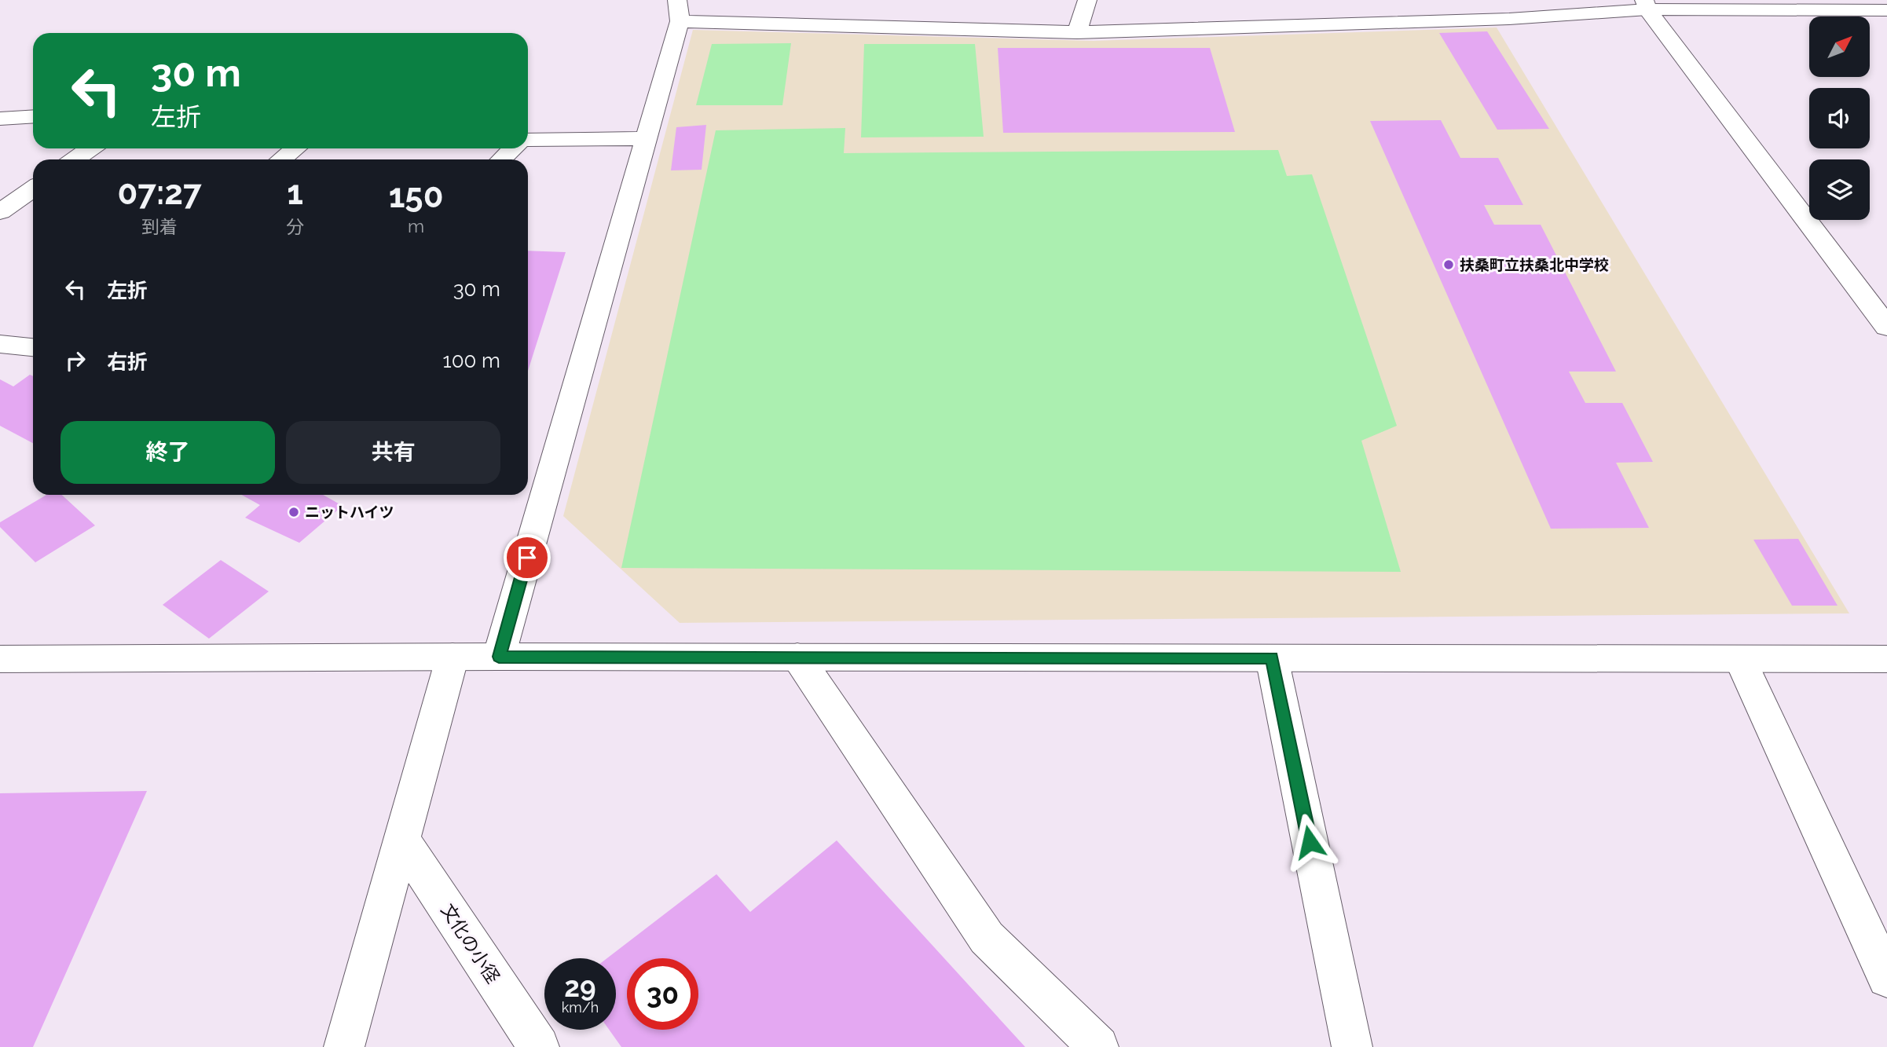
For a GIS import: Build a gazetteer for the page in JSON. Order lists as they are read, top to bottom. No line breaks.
{"streets":{"street":["文化の小径"]},"places":["扶桑町立扶桑北中学校","ニットハイツ"],"north":"top right","page":{"turn":["30 m","左折"],"eta":["07:27","到着","1","分","150","m"],"list":[{"name":"左折","value":"30 m"},{"name":"右折","value":"100 m"}],"buttons":["終了","共有"],"speed":"29 km/h","limit":"30"}}
